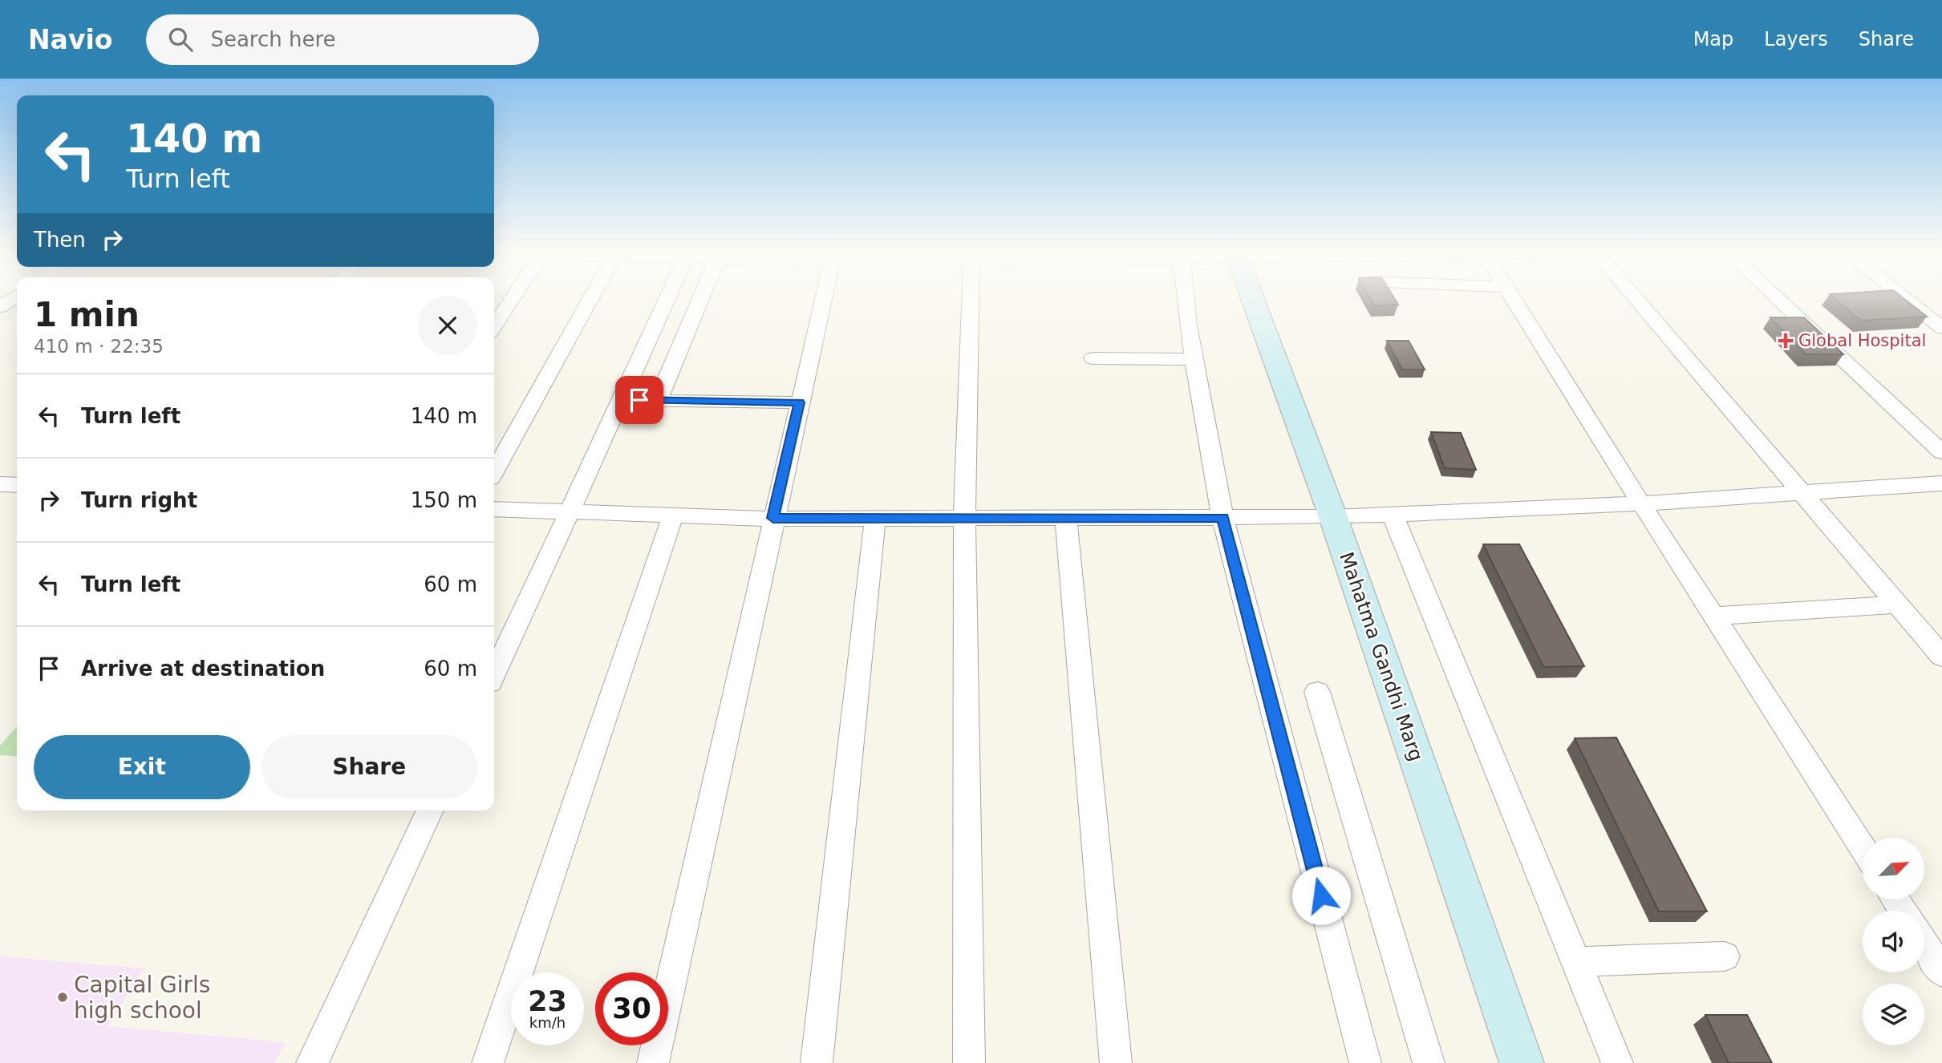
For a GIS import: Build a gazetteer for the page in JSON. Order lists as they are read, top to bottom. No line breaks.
{"streets":{"main road":["Mahatma Gandhi Marg"]},"places":{"health":["Global Hospital"],"other":["Capital Girls high school"]},"north":"top right","page":{"header":"Navio","search":"Search here","nav":["Map","Layers","Share"],"turn":["140 m","Turn left"],"then":"Then","heading":["1 min","410 m · 22:35"],"list":[{"name":"Turn left","value":"140 m"},{"name":"Turn right","value":"150 m"},{"name":"Turn left","value":"60 m"},{"name":"Arrive at destination","value":"60 m"}],"buttons":["Exit","Share"],"speed":"23 km/h","limit":"30"}}
